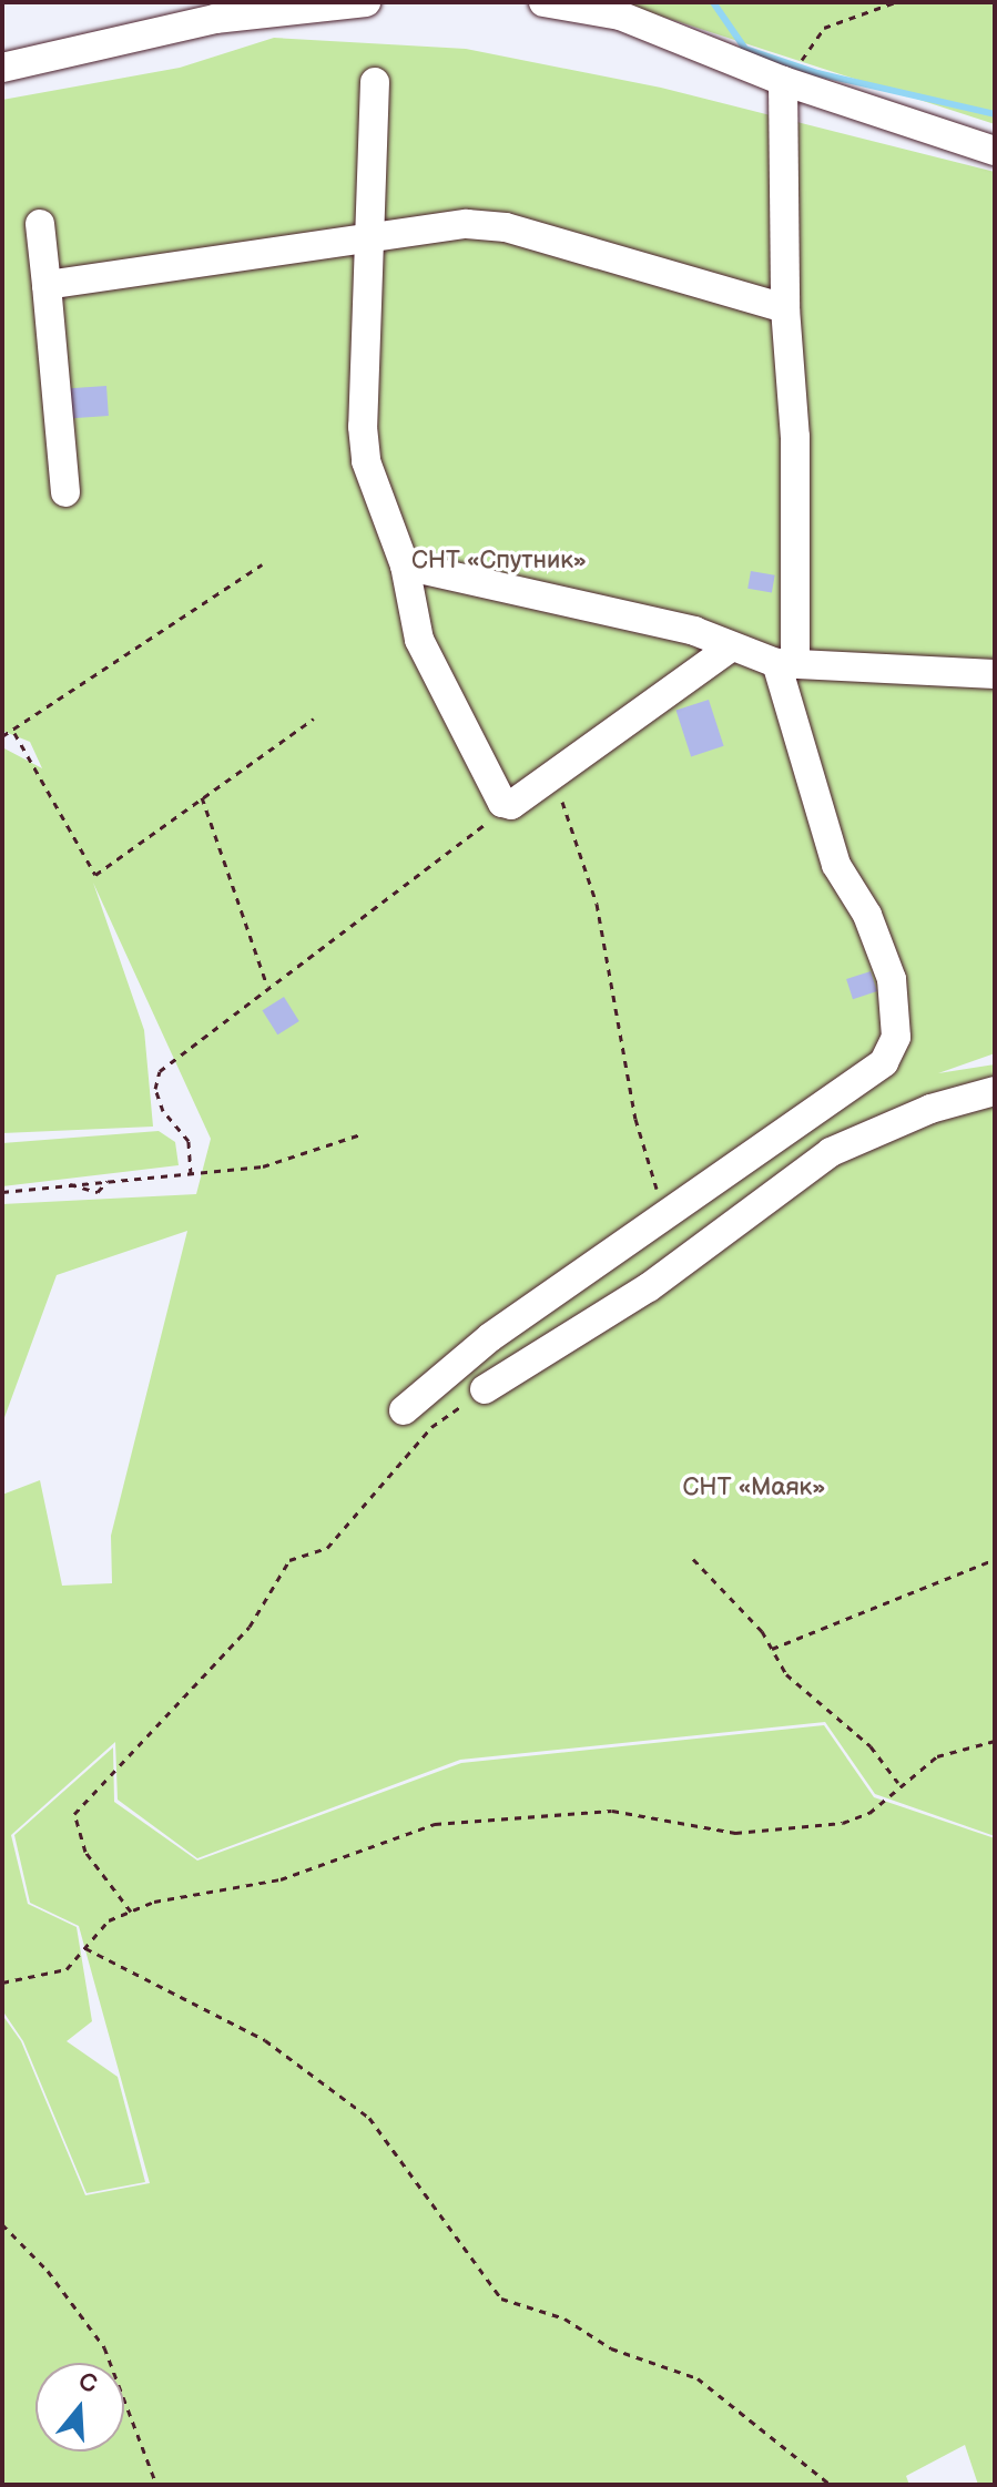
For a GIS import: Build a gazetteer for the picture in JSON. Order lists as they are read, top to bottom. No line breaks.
{"parks":["СНТ «Спутник»","СНТ «Маяк»"],"north":"top"}
